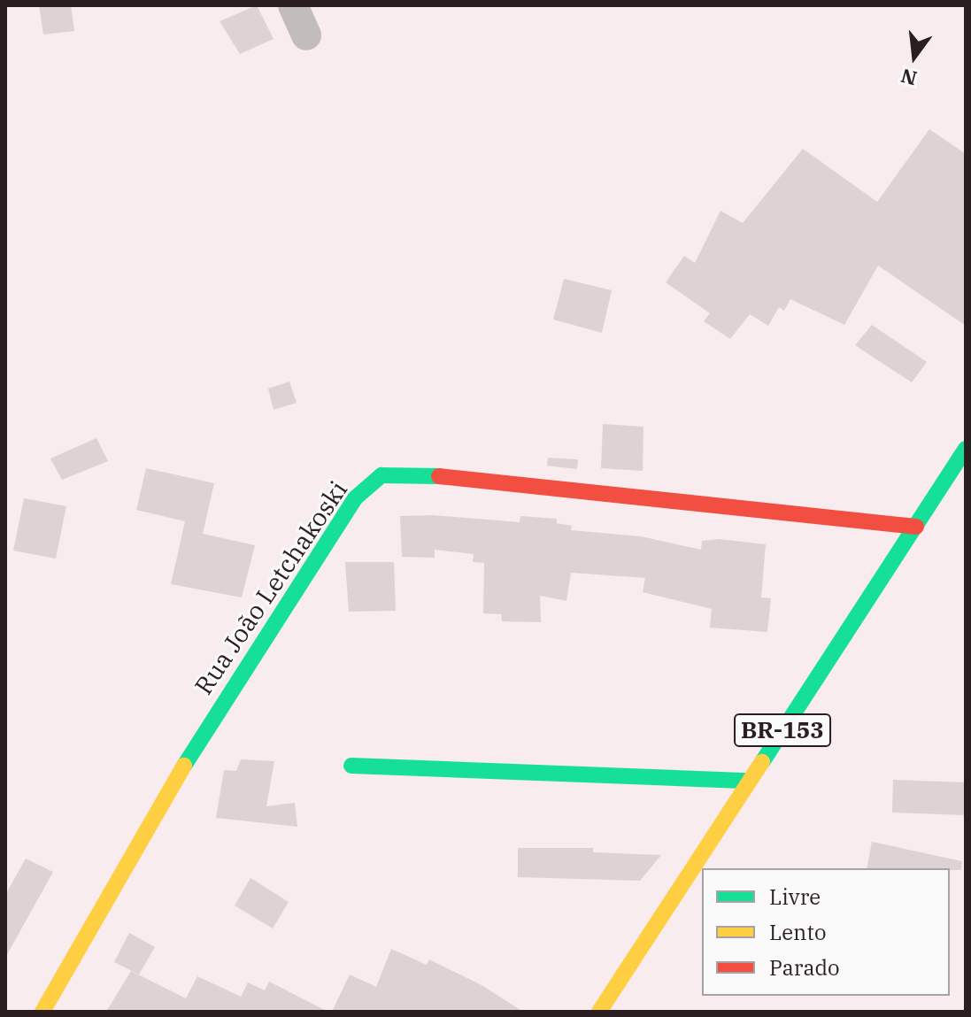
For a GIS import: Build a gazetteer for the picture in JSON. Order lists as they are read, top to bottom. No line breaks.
{"streets":{"main road":["Rua João Letchakoski","BR-153"]},"crossings":[["Rua João Letchakoski","BR-153"]],"legend":["Livre","Lento","Parado"],"north":"bottom"}
